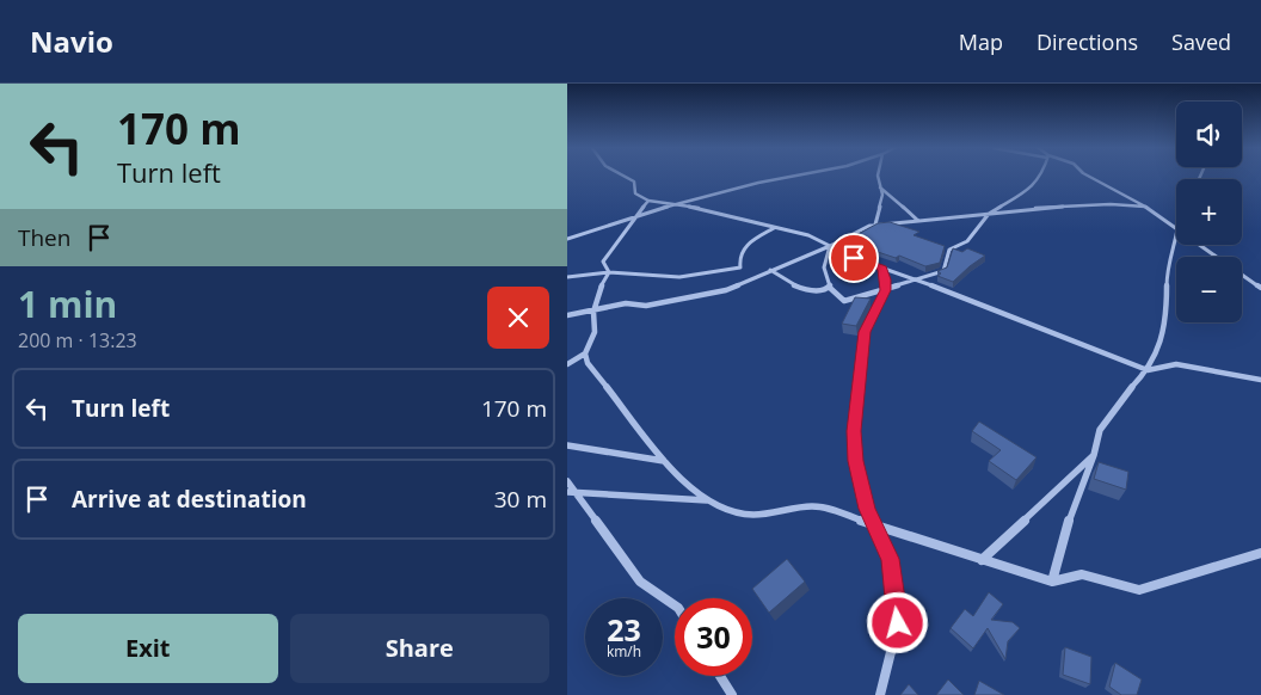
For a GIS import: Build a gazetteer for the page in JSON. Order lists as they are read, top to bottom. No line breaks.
{"page":{"header":"Navio","nav":["Map","Directions","Saved"],"turn":["170 m","Turn left"],"map_buttons":["+","−"],"then":"Then","heading":["1 min","200 m · 13:23"],"list":[{"name":"Turn left","value":"170 m"},{"name":"Arrive at destination","value":"30 m"}],"speed":"23 km/h","limit":"30","buttons":["Exit","Share"]}}
